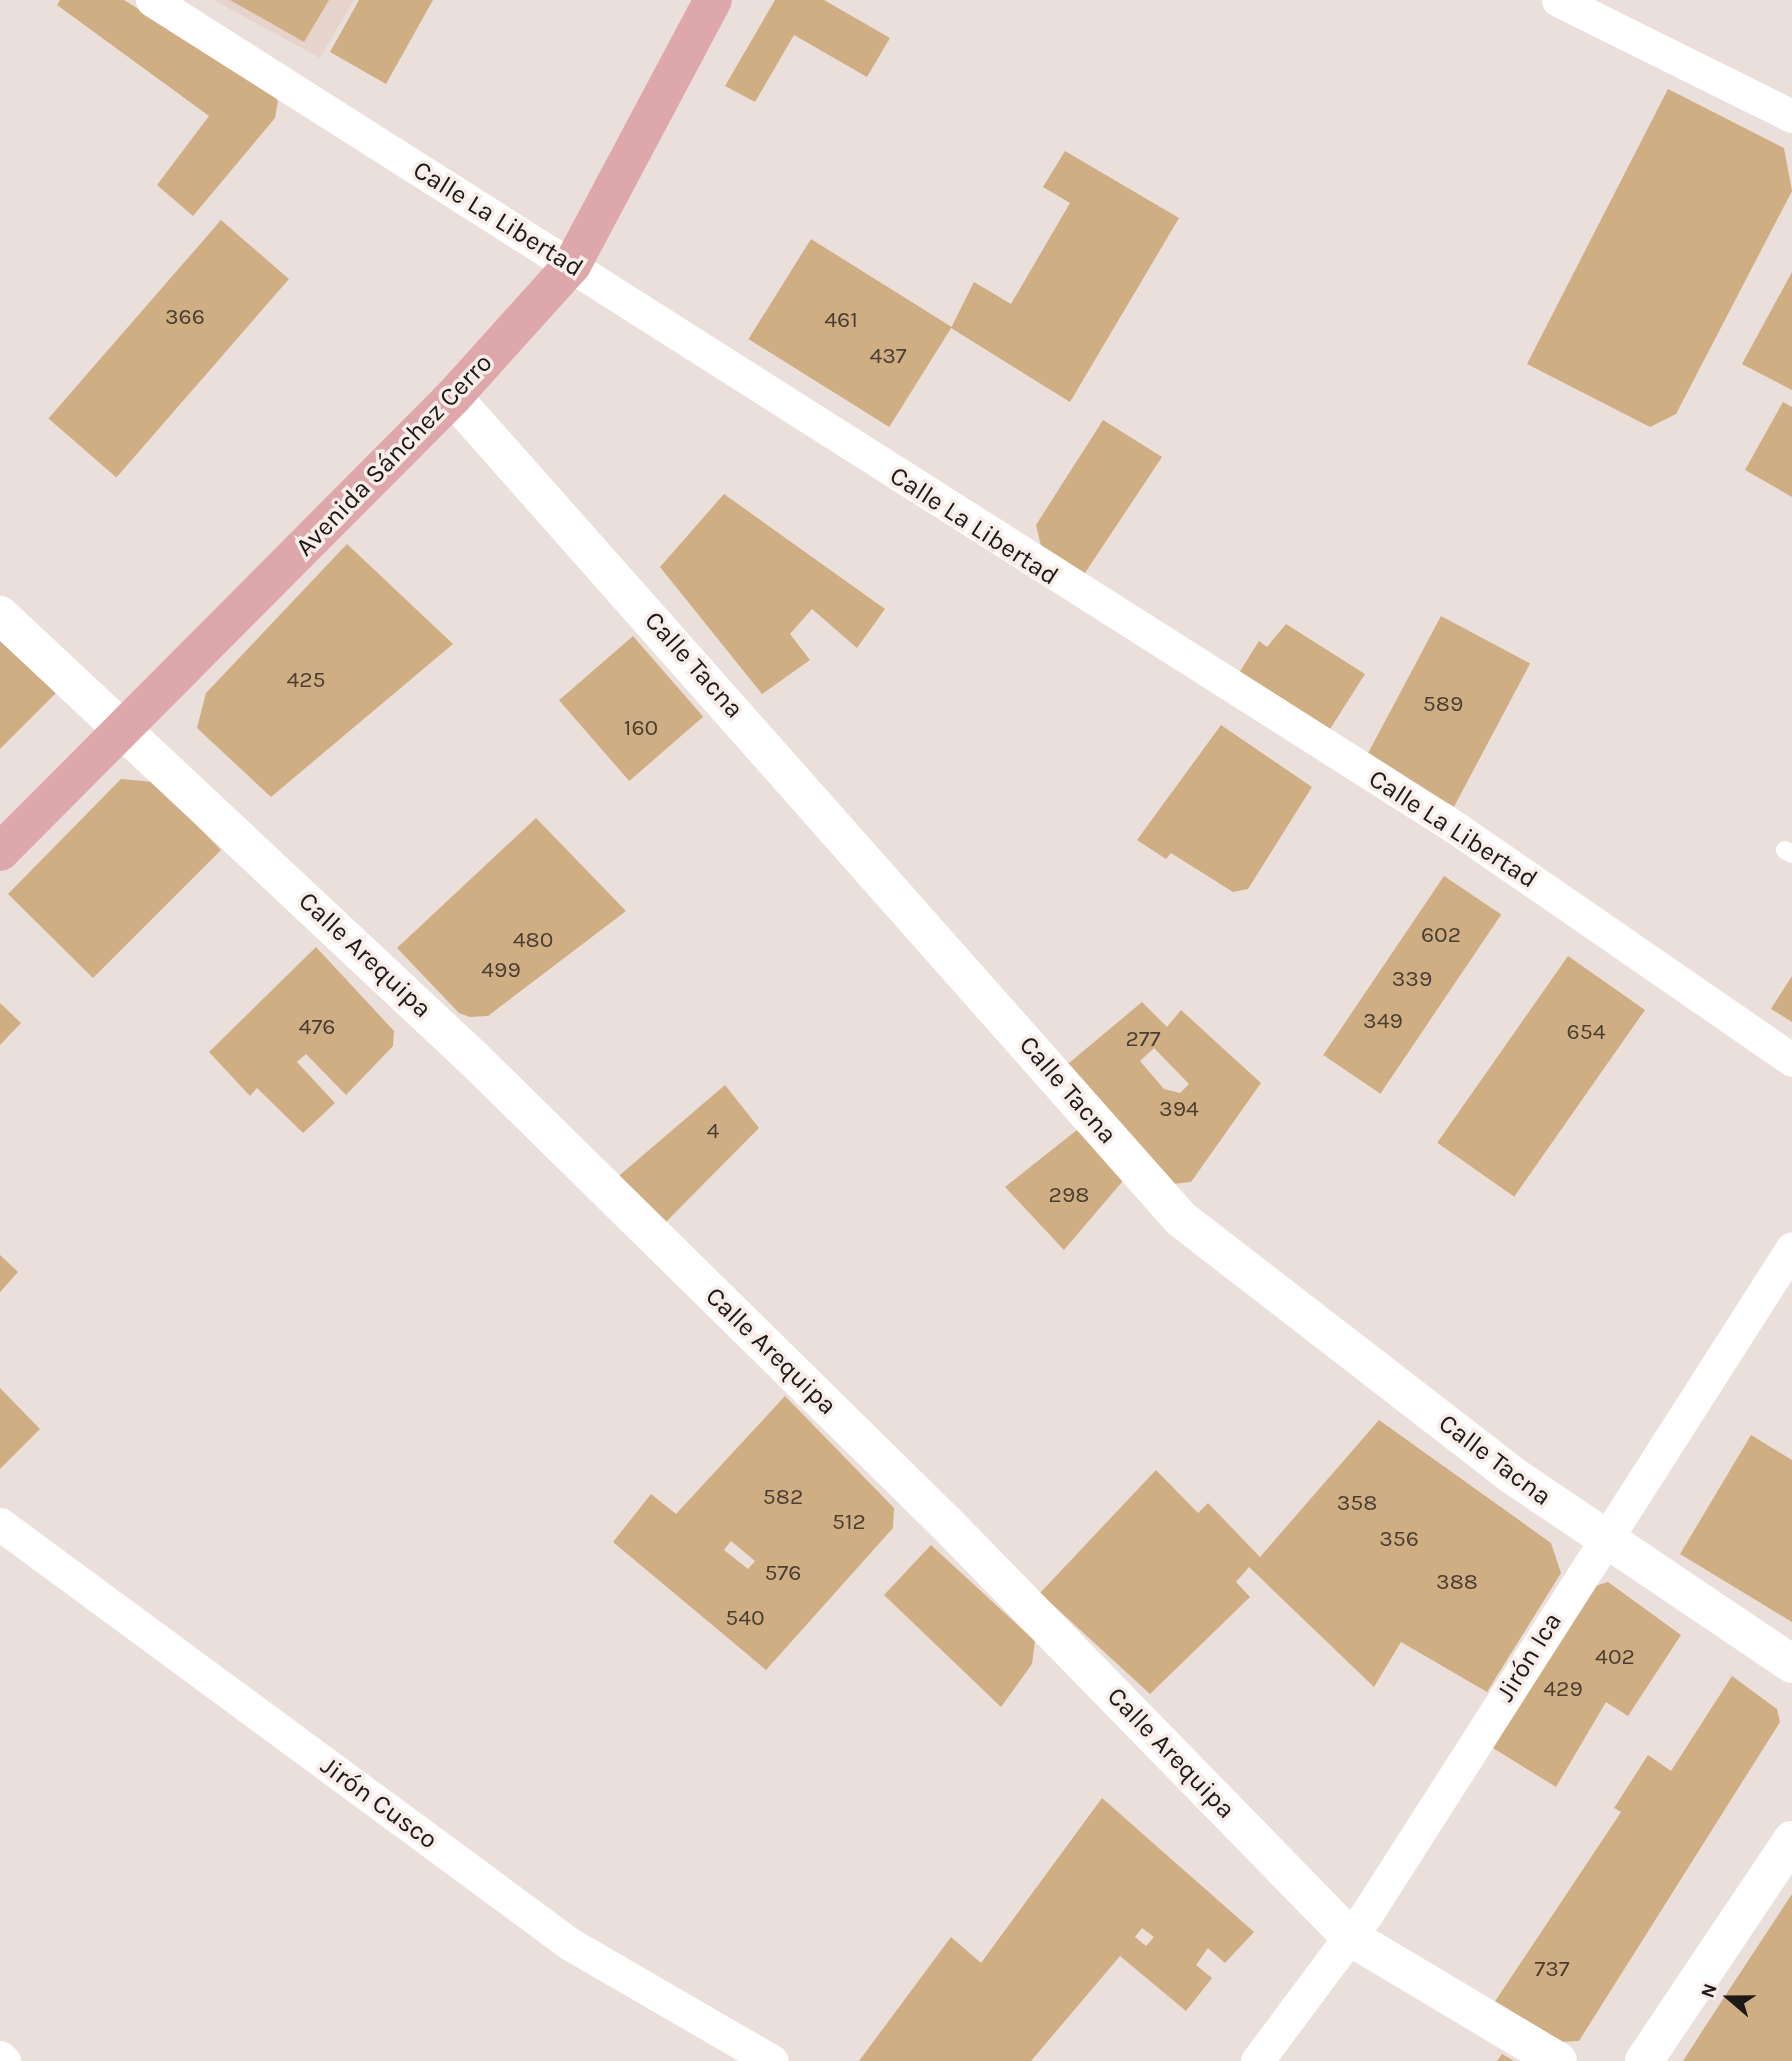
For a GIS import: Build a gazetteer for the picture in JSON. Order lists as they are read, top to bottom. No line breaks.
{"streets":{"main road":["Avenida Sánchez Cerro"],"street":["Calle La Libertad","Calle Tacna","Calle Arequipa","Jirón Ica","Jirón Cusco"]},"crossings":[["Calle La Libertad","Avenida Sánchez Cerro"],["Avenida Sánchez Cerro","Calle Tacna"],["Avenida Sánchez Cerro","Calle Arequipa"],["Calle Tacna","Jirón Ica"],["Calle Arequipa","Jirón Ica"]],"house_numbers":["366","461","437","425","589","160","602","480","499","339","349","476","654","277","394","4","298","582","358","512","356","576","388","540","402","429","737"],"north":"left"}
